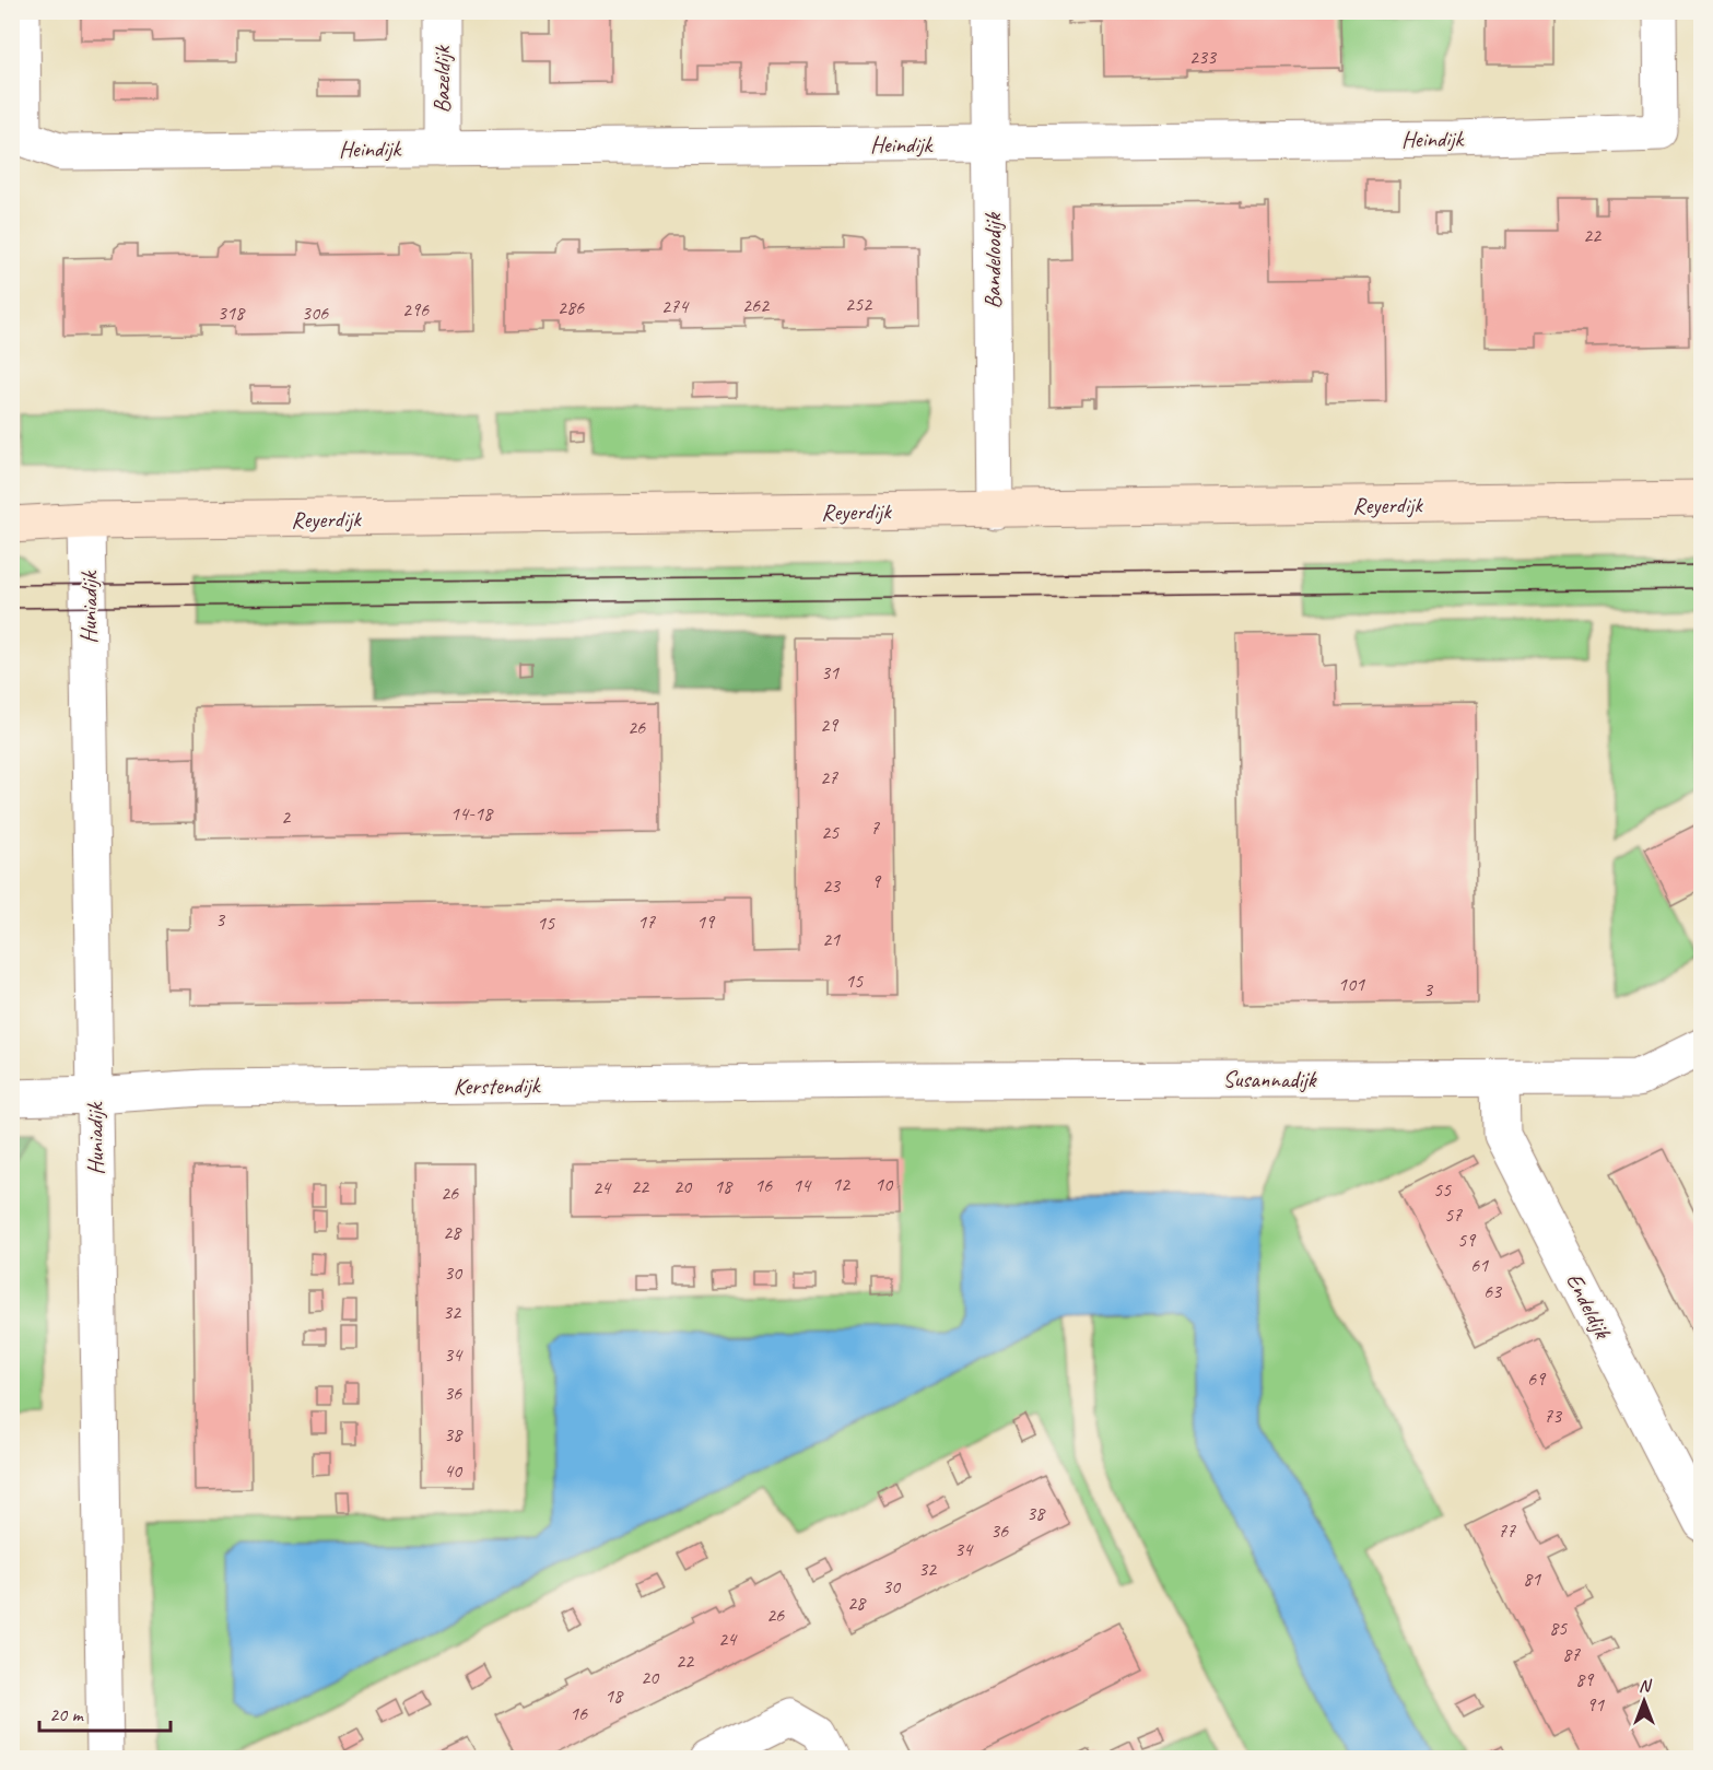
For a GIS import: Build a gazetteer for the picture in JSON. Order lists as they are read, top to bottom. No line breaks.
{"streets":{"street":["Bazeldijk","Heindijk","Bandeloodijk","Reyerdijk","Huniadijk","Susannadijk","Kerstendijk","Endeldijk"]},"crossings":[["Bazeldijk","Heindijk"],["Heindijk","Bandeloodijk"],["Bandeloodijk","Reyerdijk"],["Reyerdijk","Huniadijk"],["Huniadijk","Kerstendijk"],["Susannadijk","Kerstendijk"],["Susannadijk","Endeldijk"]],"house_numbers":["233","22","252","262","274","286","296","318","306","31","29","26","27","14-18","2","7","25","9","23","3","17","19","15","21","15","101","3","12","10","16","14","22","20","18","24","55","26","57","28","59","61","30","63","32","34","69","36","73","38","40","38","36","77","34","32","81","30","28","26","85","24","87","22","20","89","18","91","16"],"scale_bar":"20 m","north":"top"}
